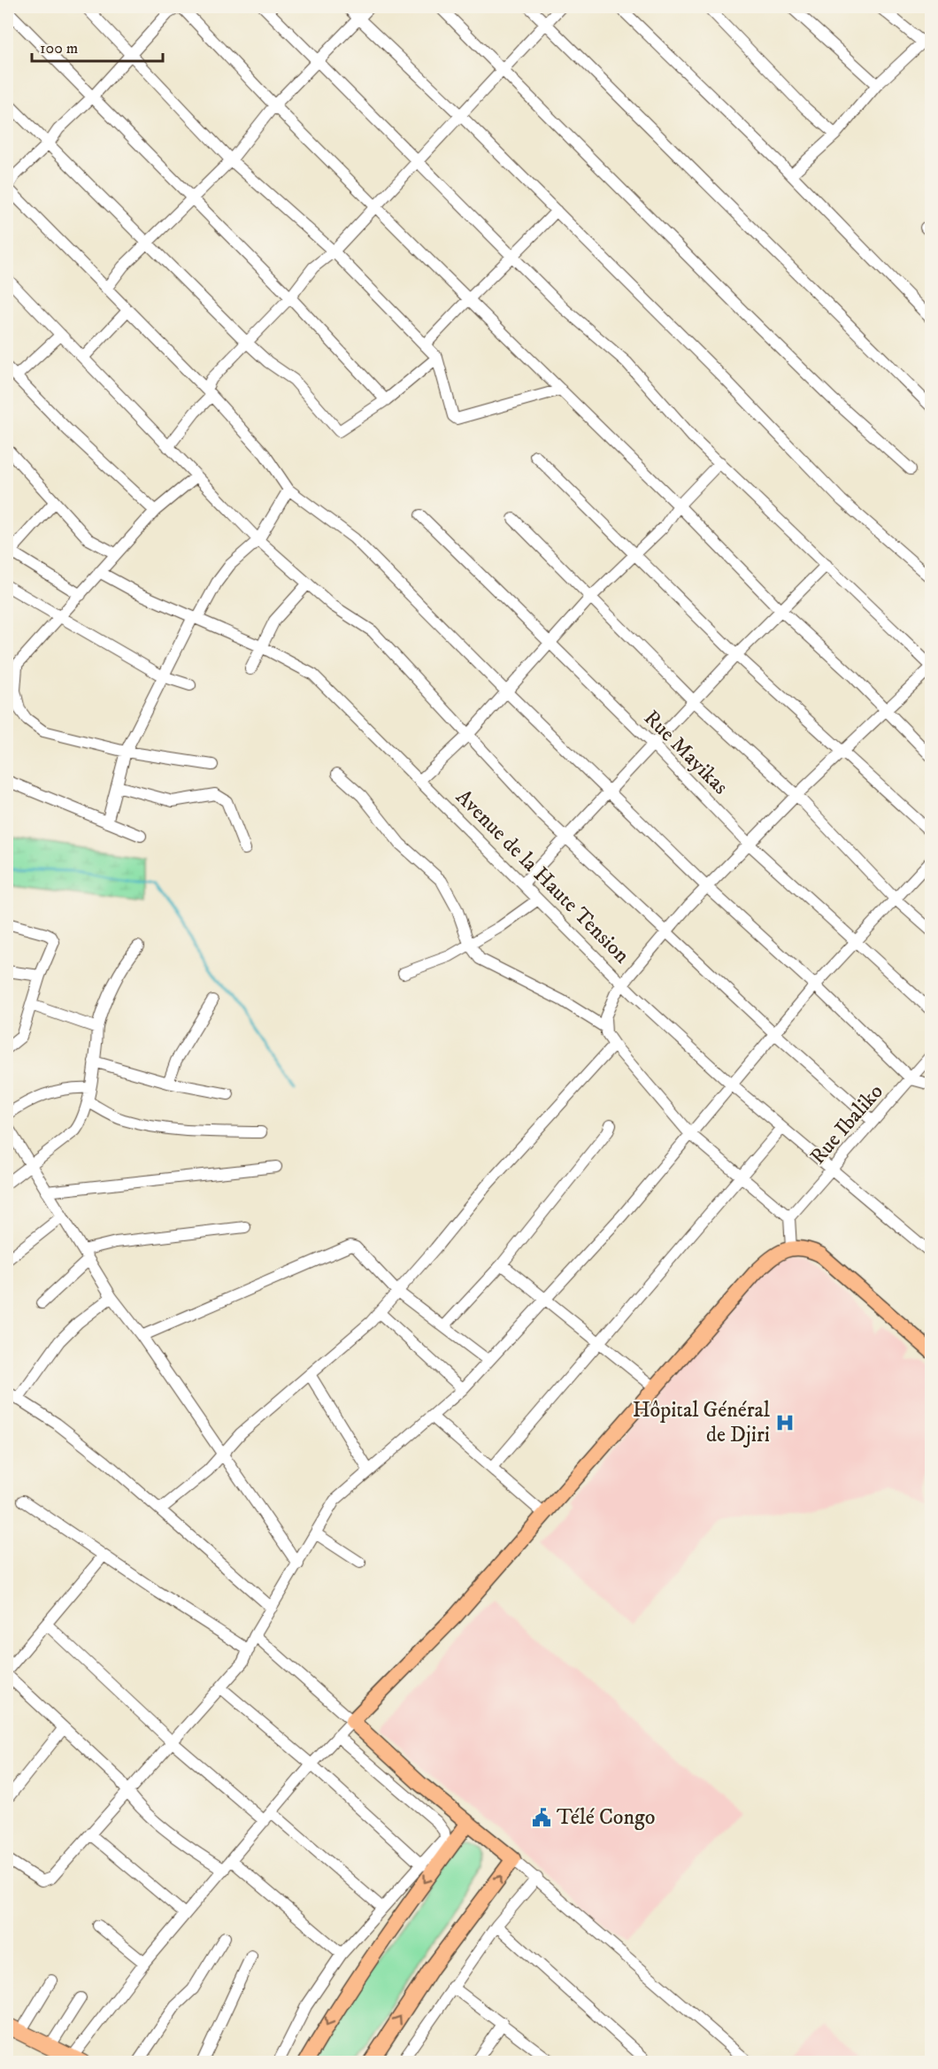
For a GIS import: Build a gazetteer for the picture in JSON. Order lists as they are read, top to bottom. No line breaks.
{"streets":{"street":["Rue Mayikas","Avenue de la Haute Tension","Rue Ibaliko"]},"crossings":[["Avenue de la Haute Tension","Rue Ibaliko"]],"places":{"hospital":["Hôpital Général de Djiri"],"public building":["Télé Congo"]},"scale_bar":"100 m"}
